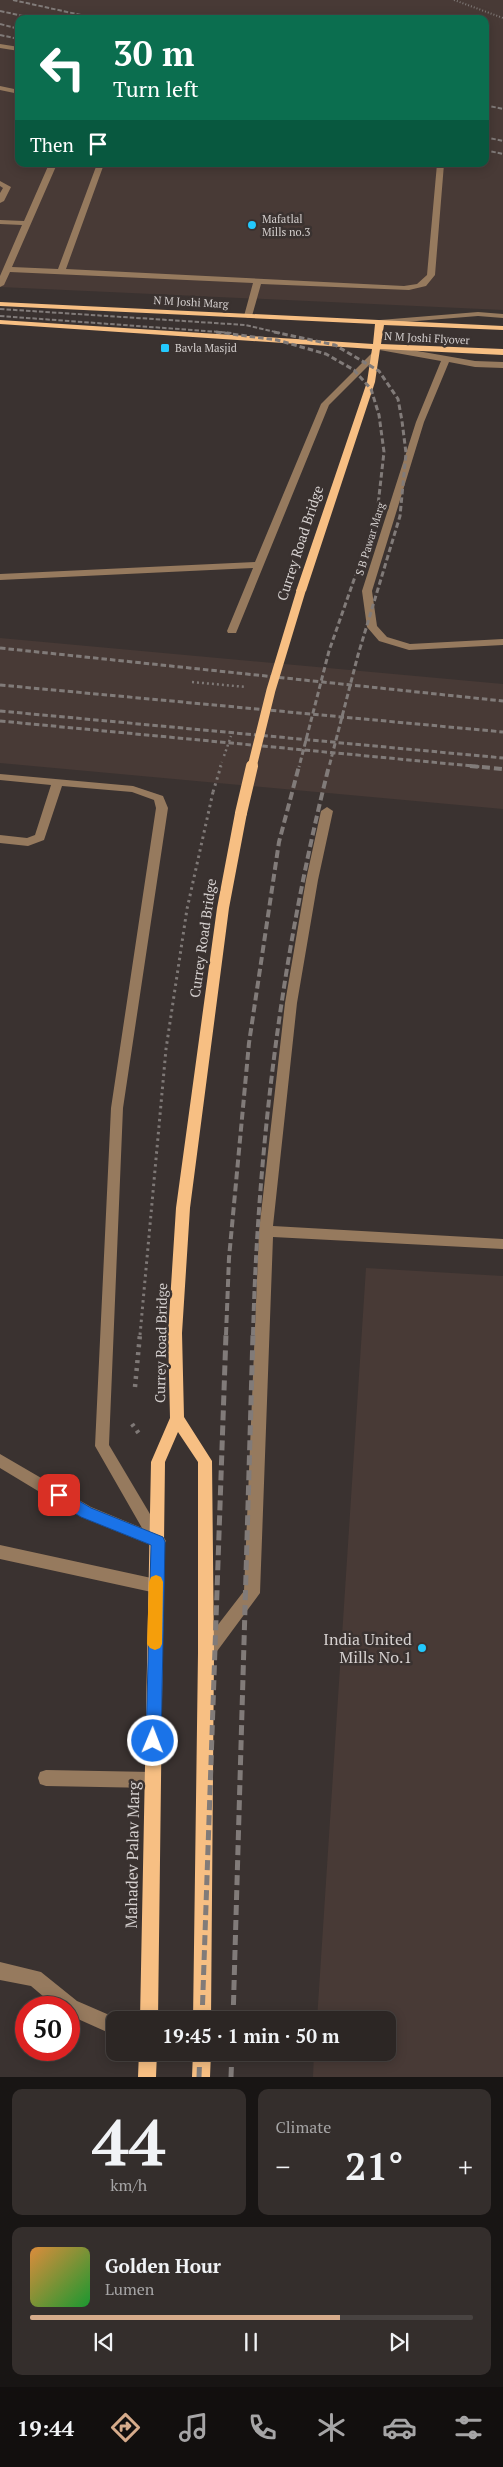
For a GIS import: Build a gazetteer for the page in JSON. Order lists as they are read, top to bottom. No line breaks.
{"streets":{"main road":["N M Joshi Marg","N M Joshi Flyover","Currey Road Bridge","Mahadev Palav Marg"],"street":["S B Pawar Marg"]},"crossings":[["N M Joshi Marg","N M Joshi Flyover"],["N M Joshi Flyover","Currey Road Bridge"],["Currey Road Bridge","Mahadev Palav Marg"]],"places":{"other":["Mafatlal Mills no.3","India United Mills No.1"],"transit":["Bavla Masjid"]},"page":{"turn":["30 m","Turn left"],"then":"Then","limit":"50","trip":"19:45 · 1 min · 50 m","tile":[["44","km/h"],"Climate"],"heat":["−","21°","+"],"song":["Golden Hour","Lumen"],"tabs":"19:44"}}
